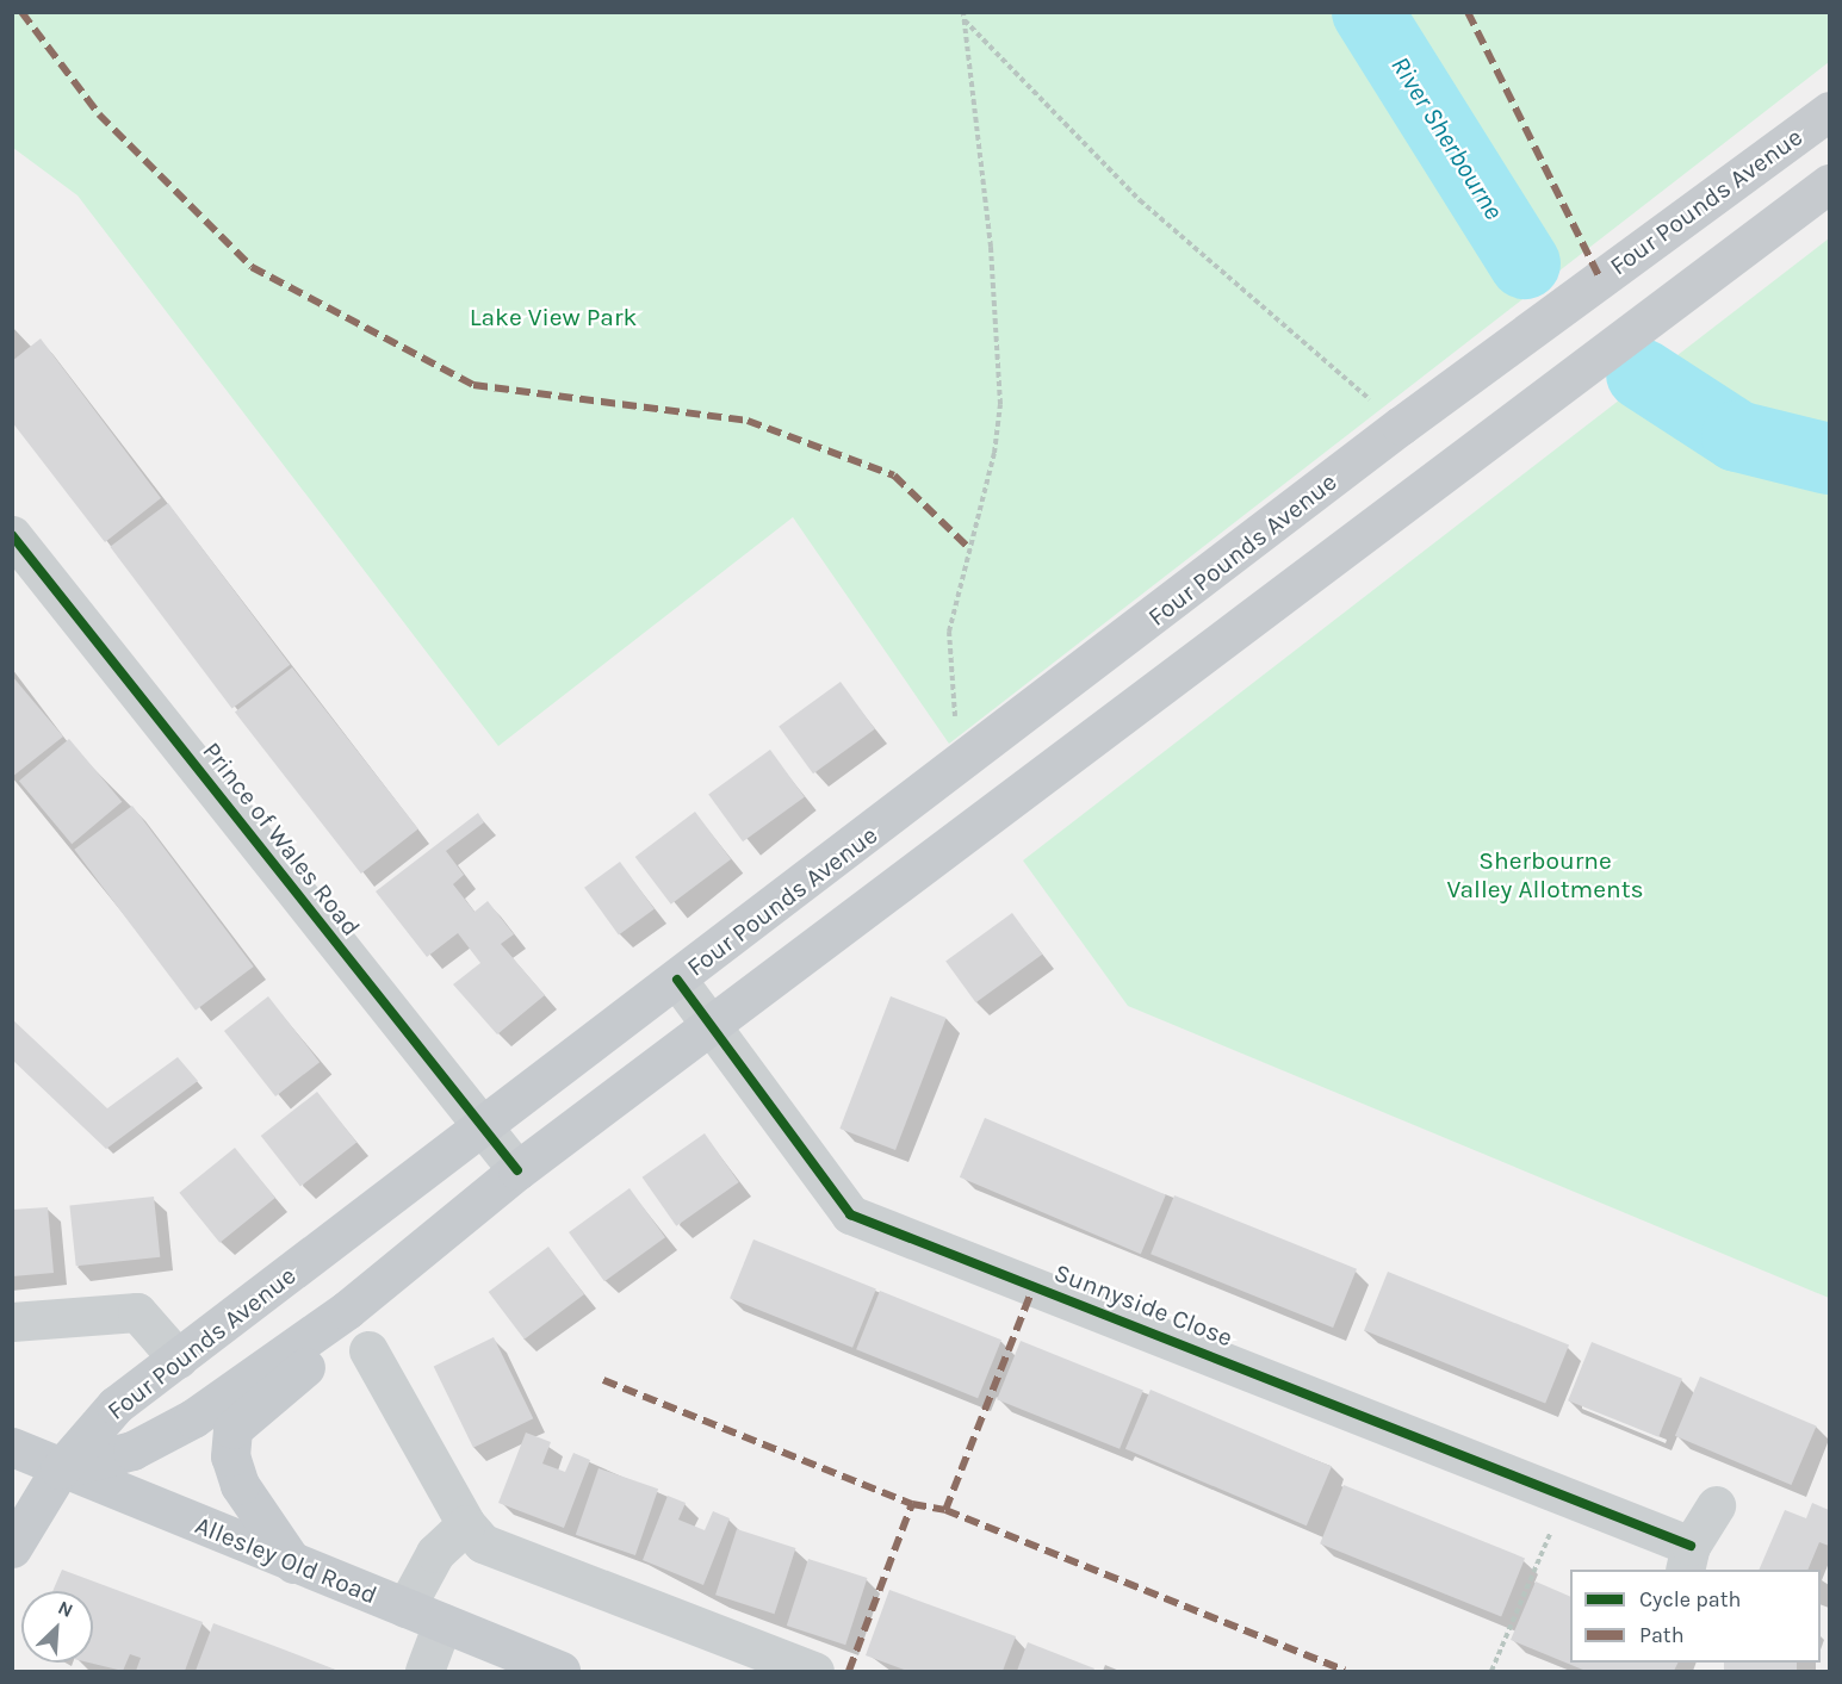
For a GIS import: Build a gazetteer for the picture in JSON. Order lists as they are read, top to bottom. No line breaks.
{"streets":{"main road":["Four Pounds Avenue","Allesley Old Road"],"street":["Prince of Wales Road","Sunnyside Close"]},"crossings":[["Four Pounds Avenue","Prince of Wales Road"],["Four Pounds Avenue","Sunnyside Close"],["Four Pounds Avenue","Allesley Old Road"]],"water":["River Sherbourne"],"parks":["Lake View Park","Sherbourne Valley Allotments"],"legend":["Cycle path","Path"],"north":"top right"}
